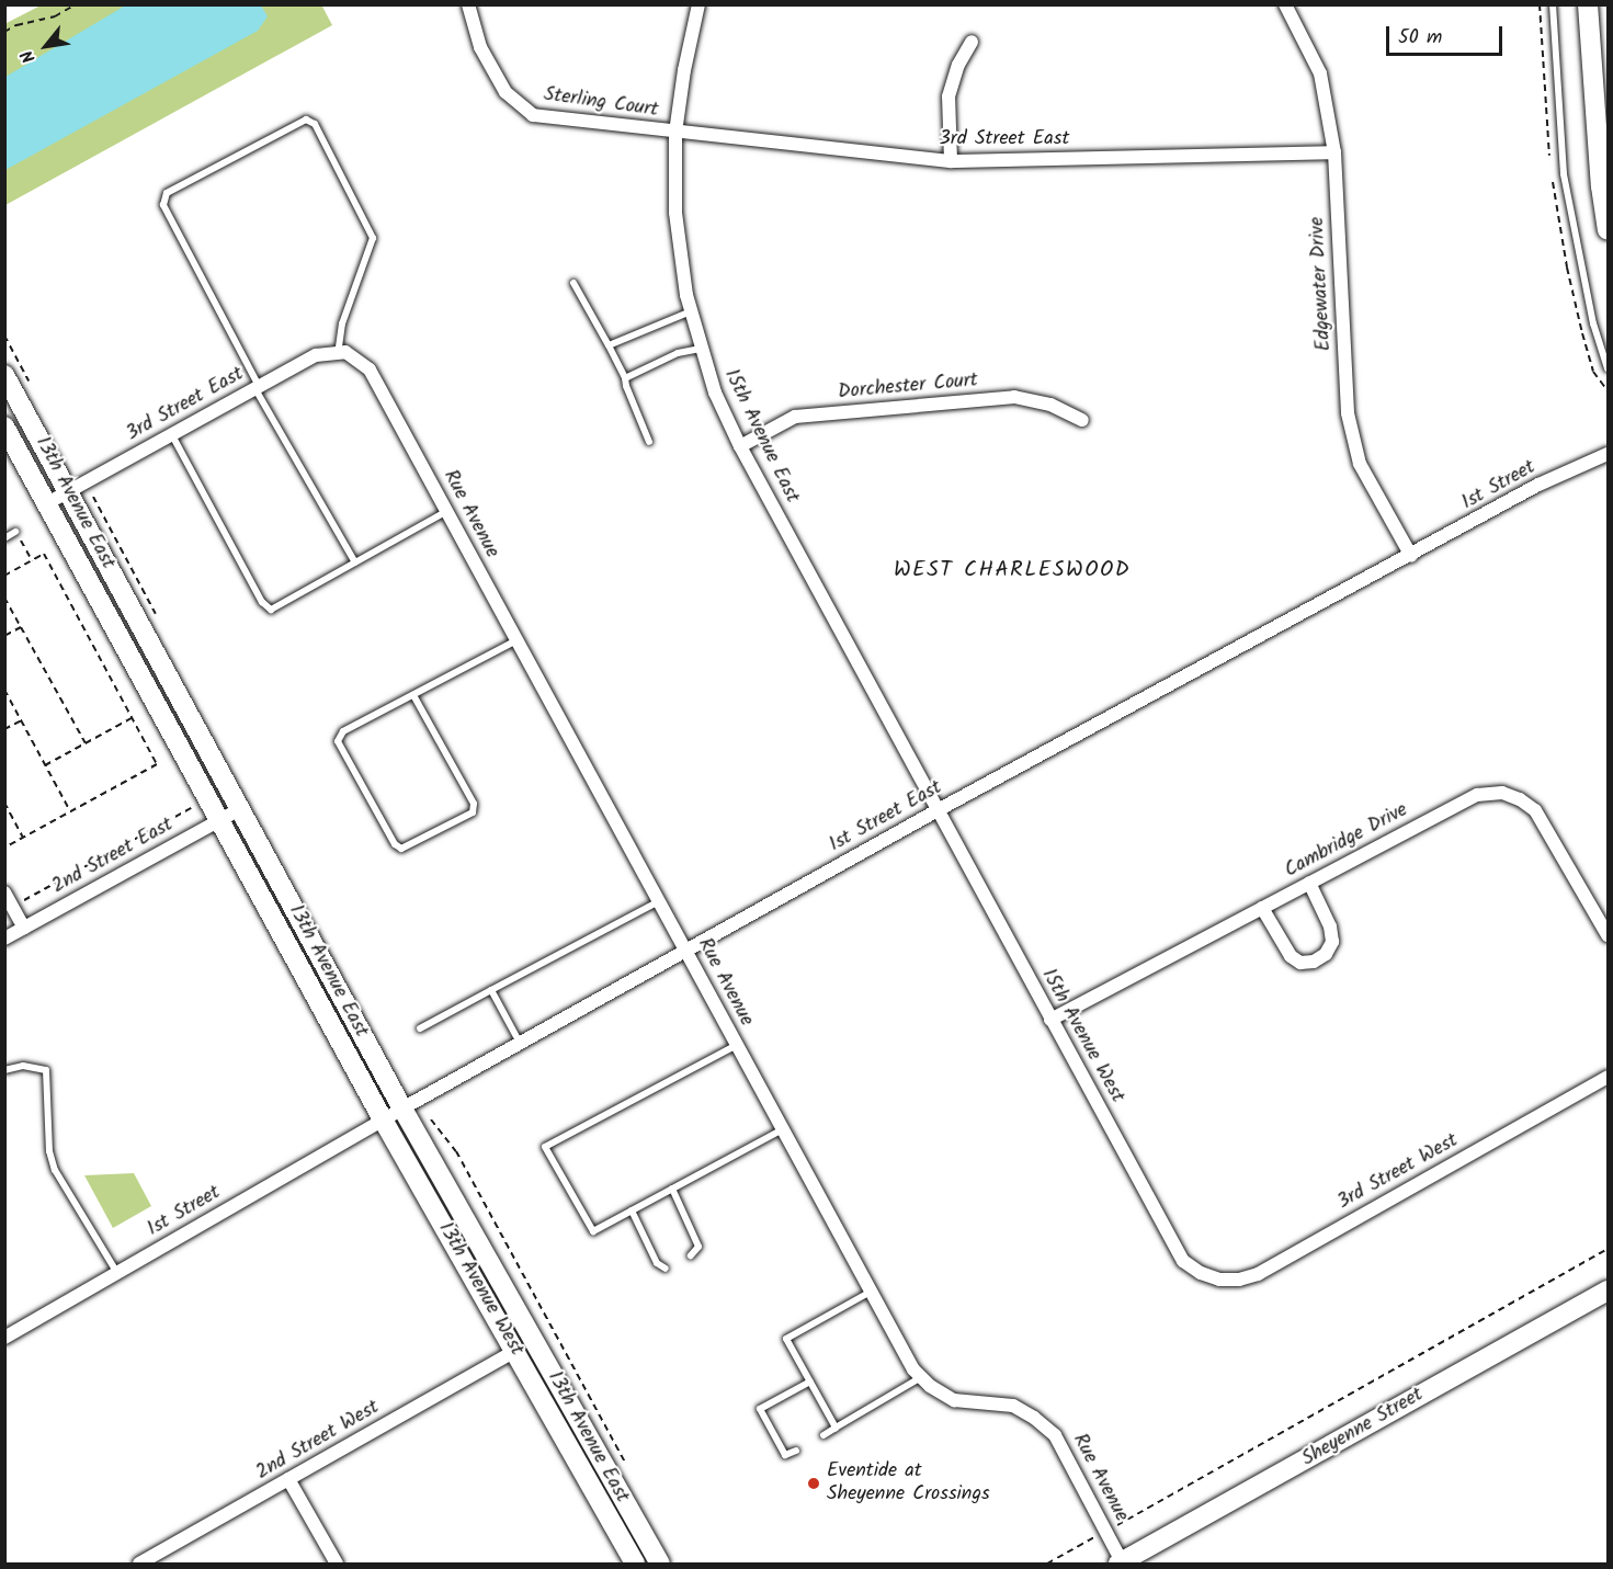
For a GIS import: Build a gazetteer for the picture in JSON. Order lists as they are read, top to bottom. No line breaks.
{"streets":{"main road":["13th Avenue East","13th Avenue West","Sheyenne Street"],"street":["Sterling Court","3rd Street East","Edgewater Drive","Dorchester Court","15th Avenue East","1st Street","Rue Avenue","1st Street East","Cambridge Drive","2nd Street East","15th Avenue West","3rd Street West","2nd Street West"]},"crossings":[["Sterling Court","3rd Street East"],["Sterling Court","15th Avenue East"],["3rd Street East","Edgewater Drive"],["3rd Street East","15th Avenue East"],["3rd Street East","13th Avenue East"],["3rd Street East","Rue Avenue"],["Edgewater Drive","1st Street"],["Edgewater Drive","1st Street East"],["Dorchester Court","15th Avenue East"],["15th Avenue East","1st Street East"],["15th Avenue East","15th Avenue West"],["1st Street","13th Avenue East"],["1st Street","1st Street East"],["1st Street","13th Avenue West"],["13th Avenue East","1st Street East"],["13th Avenue East","2nd Street East"],["13th Avenue East","13th Avenue West"],["Rue Avenue","1st Street East"],["Rue Avenue","Sheyenne Street"],["1st Street East","15th Avenue West"],["1st Street East","13th Avenue West"],["Cambridge Drive","15th Avenue West"],["15th Avenue West","3rd Street West"],["13th Avenue West","2nd Street West"]],"districts":["WEST CHARLESWOOD"],"places":["Eventide at Sheyenne Crossings"],"scale_bar":"50 m","north":"bottom left"}
